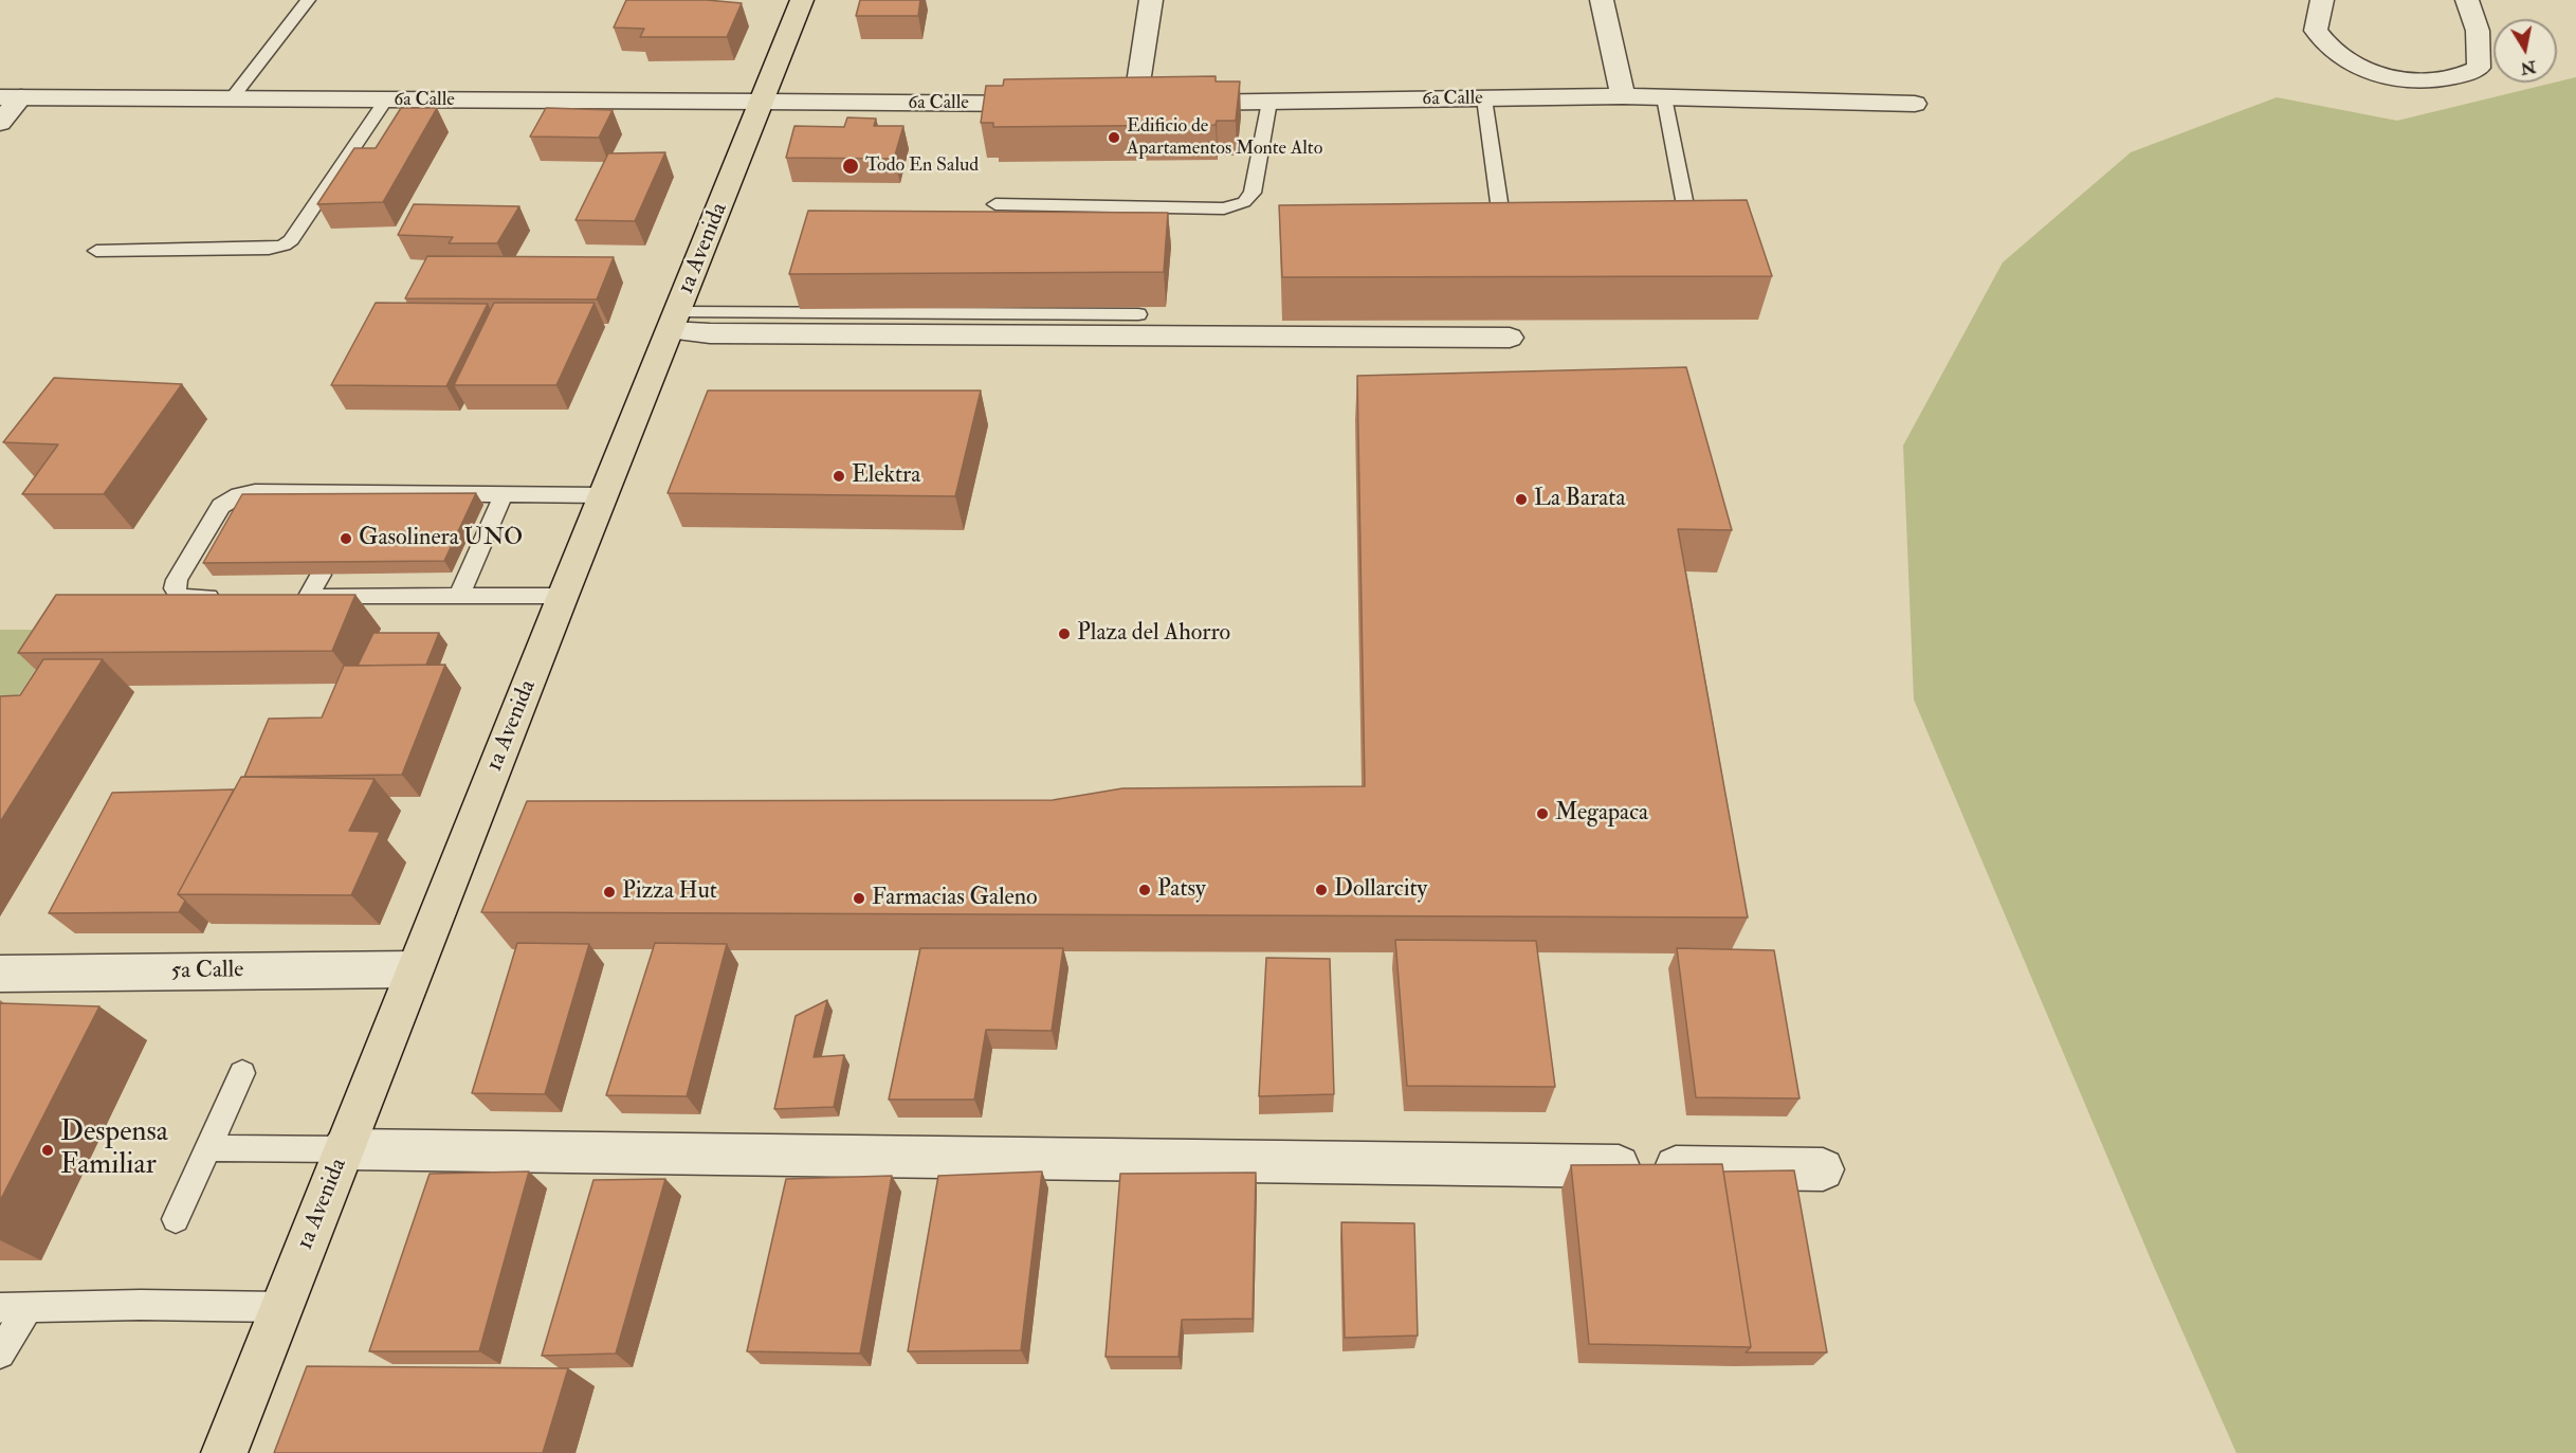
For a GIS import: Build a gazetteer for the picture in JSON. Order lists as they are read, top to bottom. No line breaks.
{"streets":{"main road":["1a Avenida"],"street":["6a Calle","5a Calle"]},"crossings":[["6a Calle","1a Avenida"],["1a Avenida","5a Calle"]],"places":["Edificio de Apartamentos Monte Alto","Todo En Salud","Elektra","La Barata","Gasolinera UNO","Plaza del Ahorro","Megapaca","Patsy","Dollarcity","Pizza Hut","Farmacias Galeno","Despensa Familiar"],"north":"bottom"}
